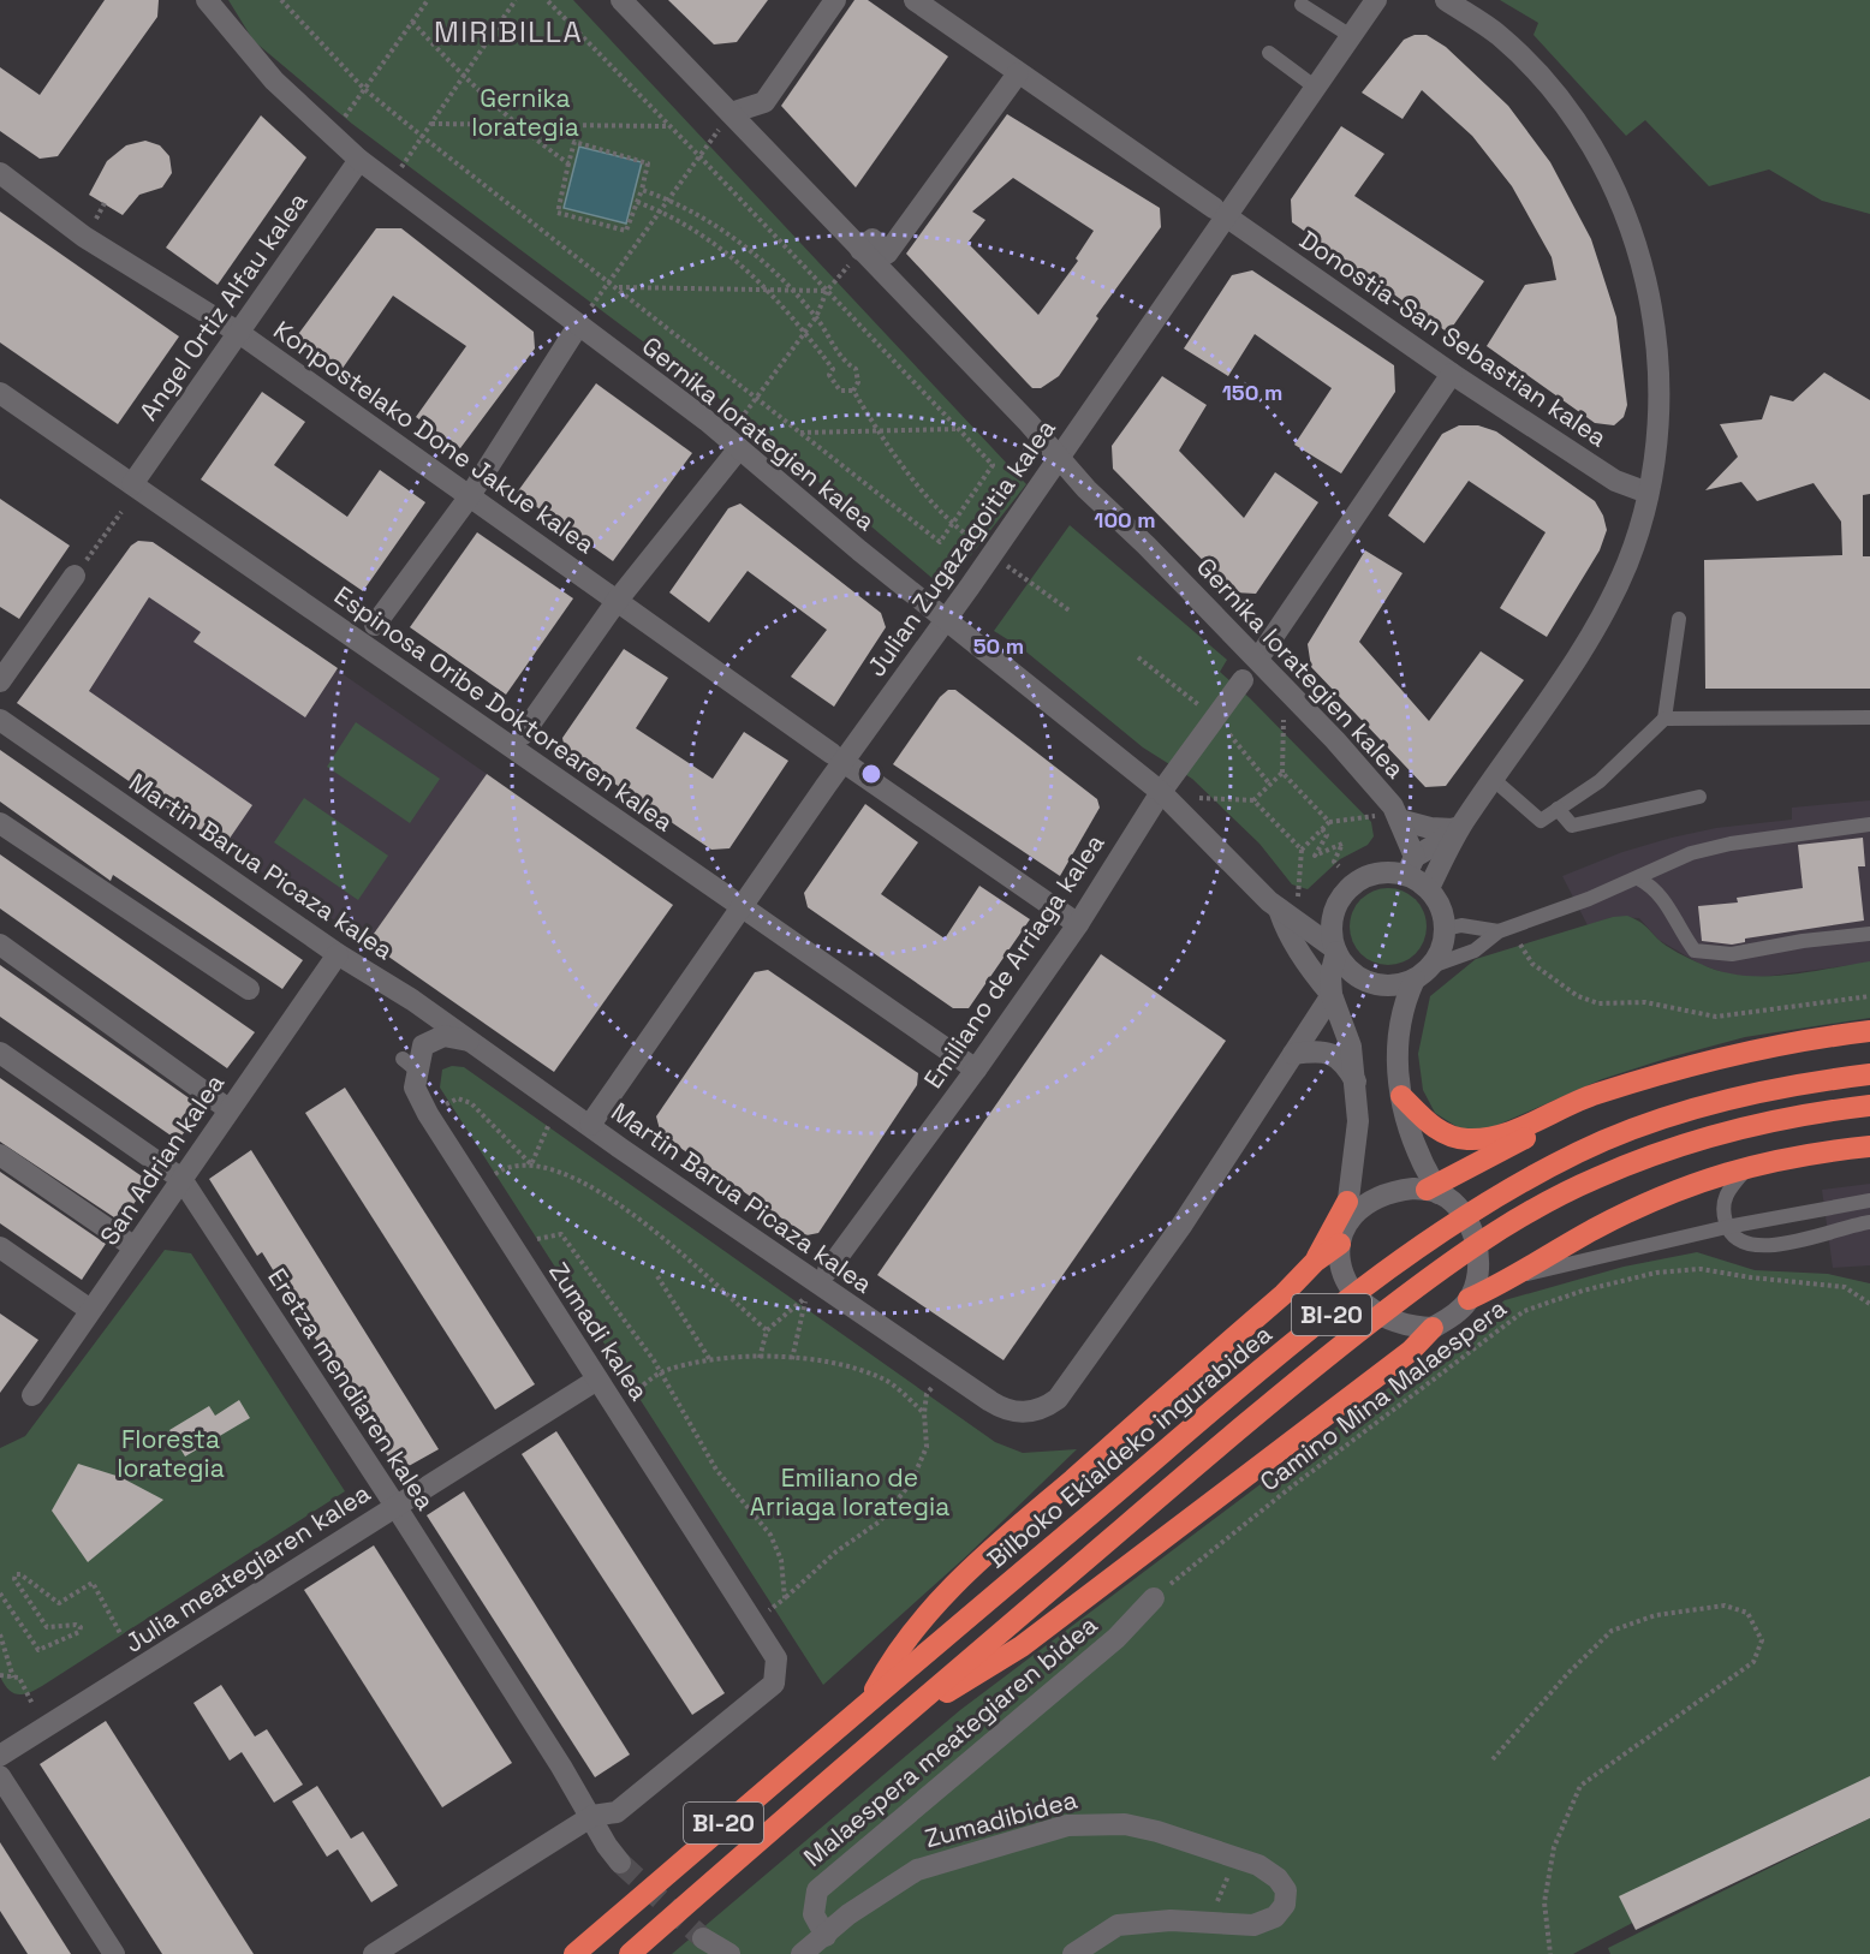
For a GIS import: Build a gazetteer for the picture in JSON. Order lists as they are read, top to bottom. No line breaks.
{"streets":{"highway":["BI-20","Bilboko Ekialdeko ingurabidea"],"street":["Angel Ortiz Alfau kalea","Donostia-San Sebastian kalea","Gernika lorategien kalea","Konpostelako Done Jakue kalea","Julian Zugazagoitia kalea","Espinosa Oribe Doktorearen kalea","Martin Barua Picaza kalea","Emiliano de Arriaga kalea","San Adrian kalea","Zumadi kalea","Eretza mendiaren kalea","Julia meategiaren kalea","Malaespera meategiaren bidea","Zumadibidea"],"path":["Camino Mina Malaespera"]},"crossings":[["Angel Ortiz Alfau kalea","Gernika lorategien kalea"],["Angel Ortiz Alfau kalea","Konpostelako Done Jakue kalea"],["Angel Ortiz Alfau kalea","Espinosa Oribe Doktorearen kalea"],["Gernika lorategien kalea","Julian Zugazagoitia kalea"],["Gernika lorategien kalea","Martin Barua Picaza kalea"],["Gernika lorategien kalea","Emiliano de Arriaga kalea"],["Julian Zugazagoitia kalea","Espinosa Oribe Doktorearen kalea"],["Julian Zugazagoitia kalea","Martin Barua Picaza kalea"],["Espinosa Oribe Doktorearen kalea","Emiliano de Arriaga kalea"],["Martin Barua Picaza kalea","San Adrian kalea"],["San Adrian kalea","Eretza mendiaren kalea"],["Zumadi kalea","Eretza mendiaren kalea"],["Zumadi kalea","Julia meategiaren kalea"],["Eretza mendiaren kalea","Julia meategiaren kalea"],["Camino Mina Malaespera","Malaespera meategiaren bidea"],["Malaespera meategiaren bidea","Zumadibidea"]],"districts":["MIRIBILLA"],"parks":["Gernika lorategia","Floresta lorategia","Emiliano de Arriaga lorategia"],"rings":["150 m","100 m","50 m"]}
